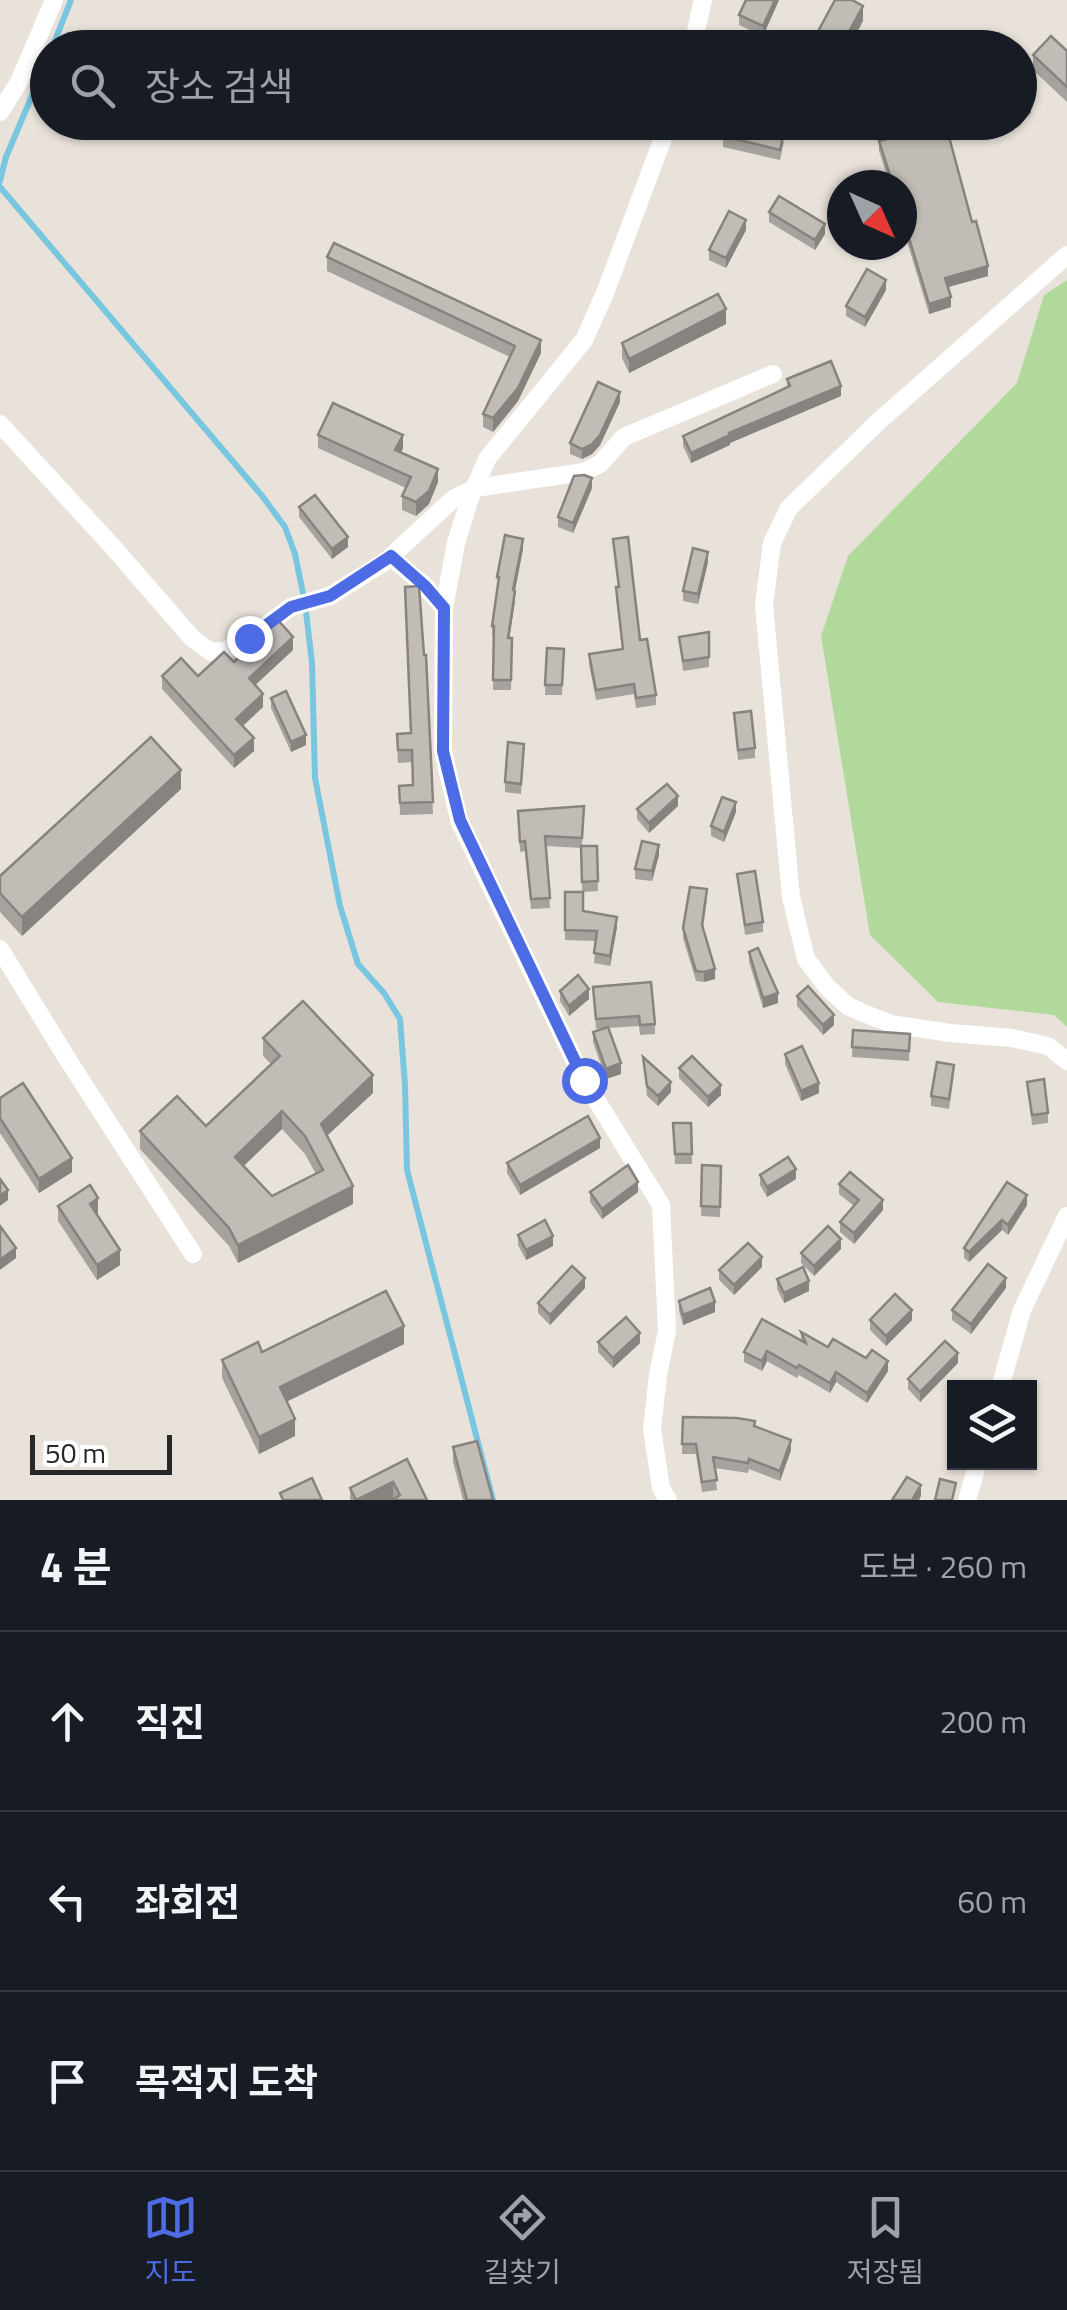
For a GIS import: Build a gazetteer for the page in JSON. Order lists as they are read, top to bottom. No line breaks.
{"scale_bar":"50 m","north":"bottom right","page":{"search":"장소 검색","scale":"50 m","heading":["4 분","도보 · 260 m"],"list":[["직진","200 m"],["좌회전","60 m"],"목적지 도착"],"nav":["지도","길찾기","저장됨"]}}
